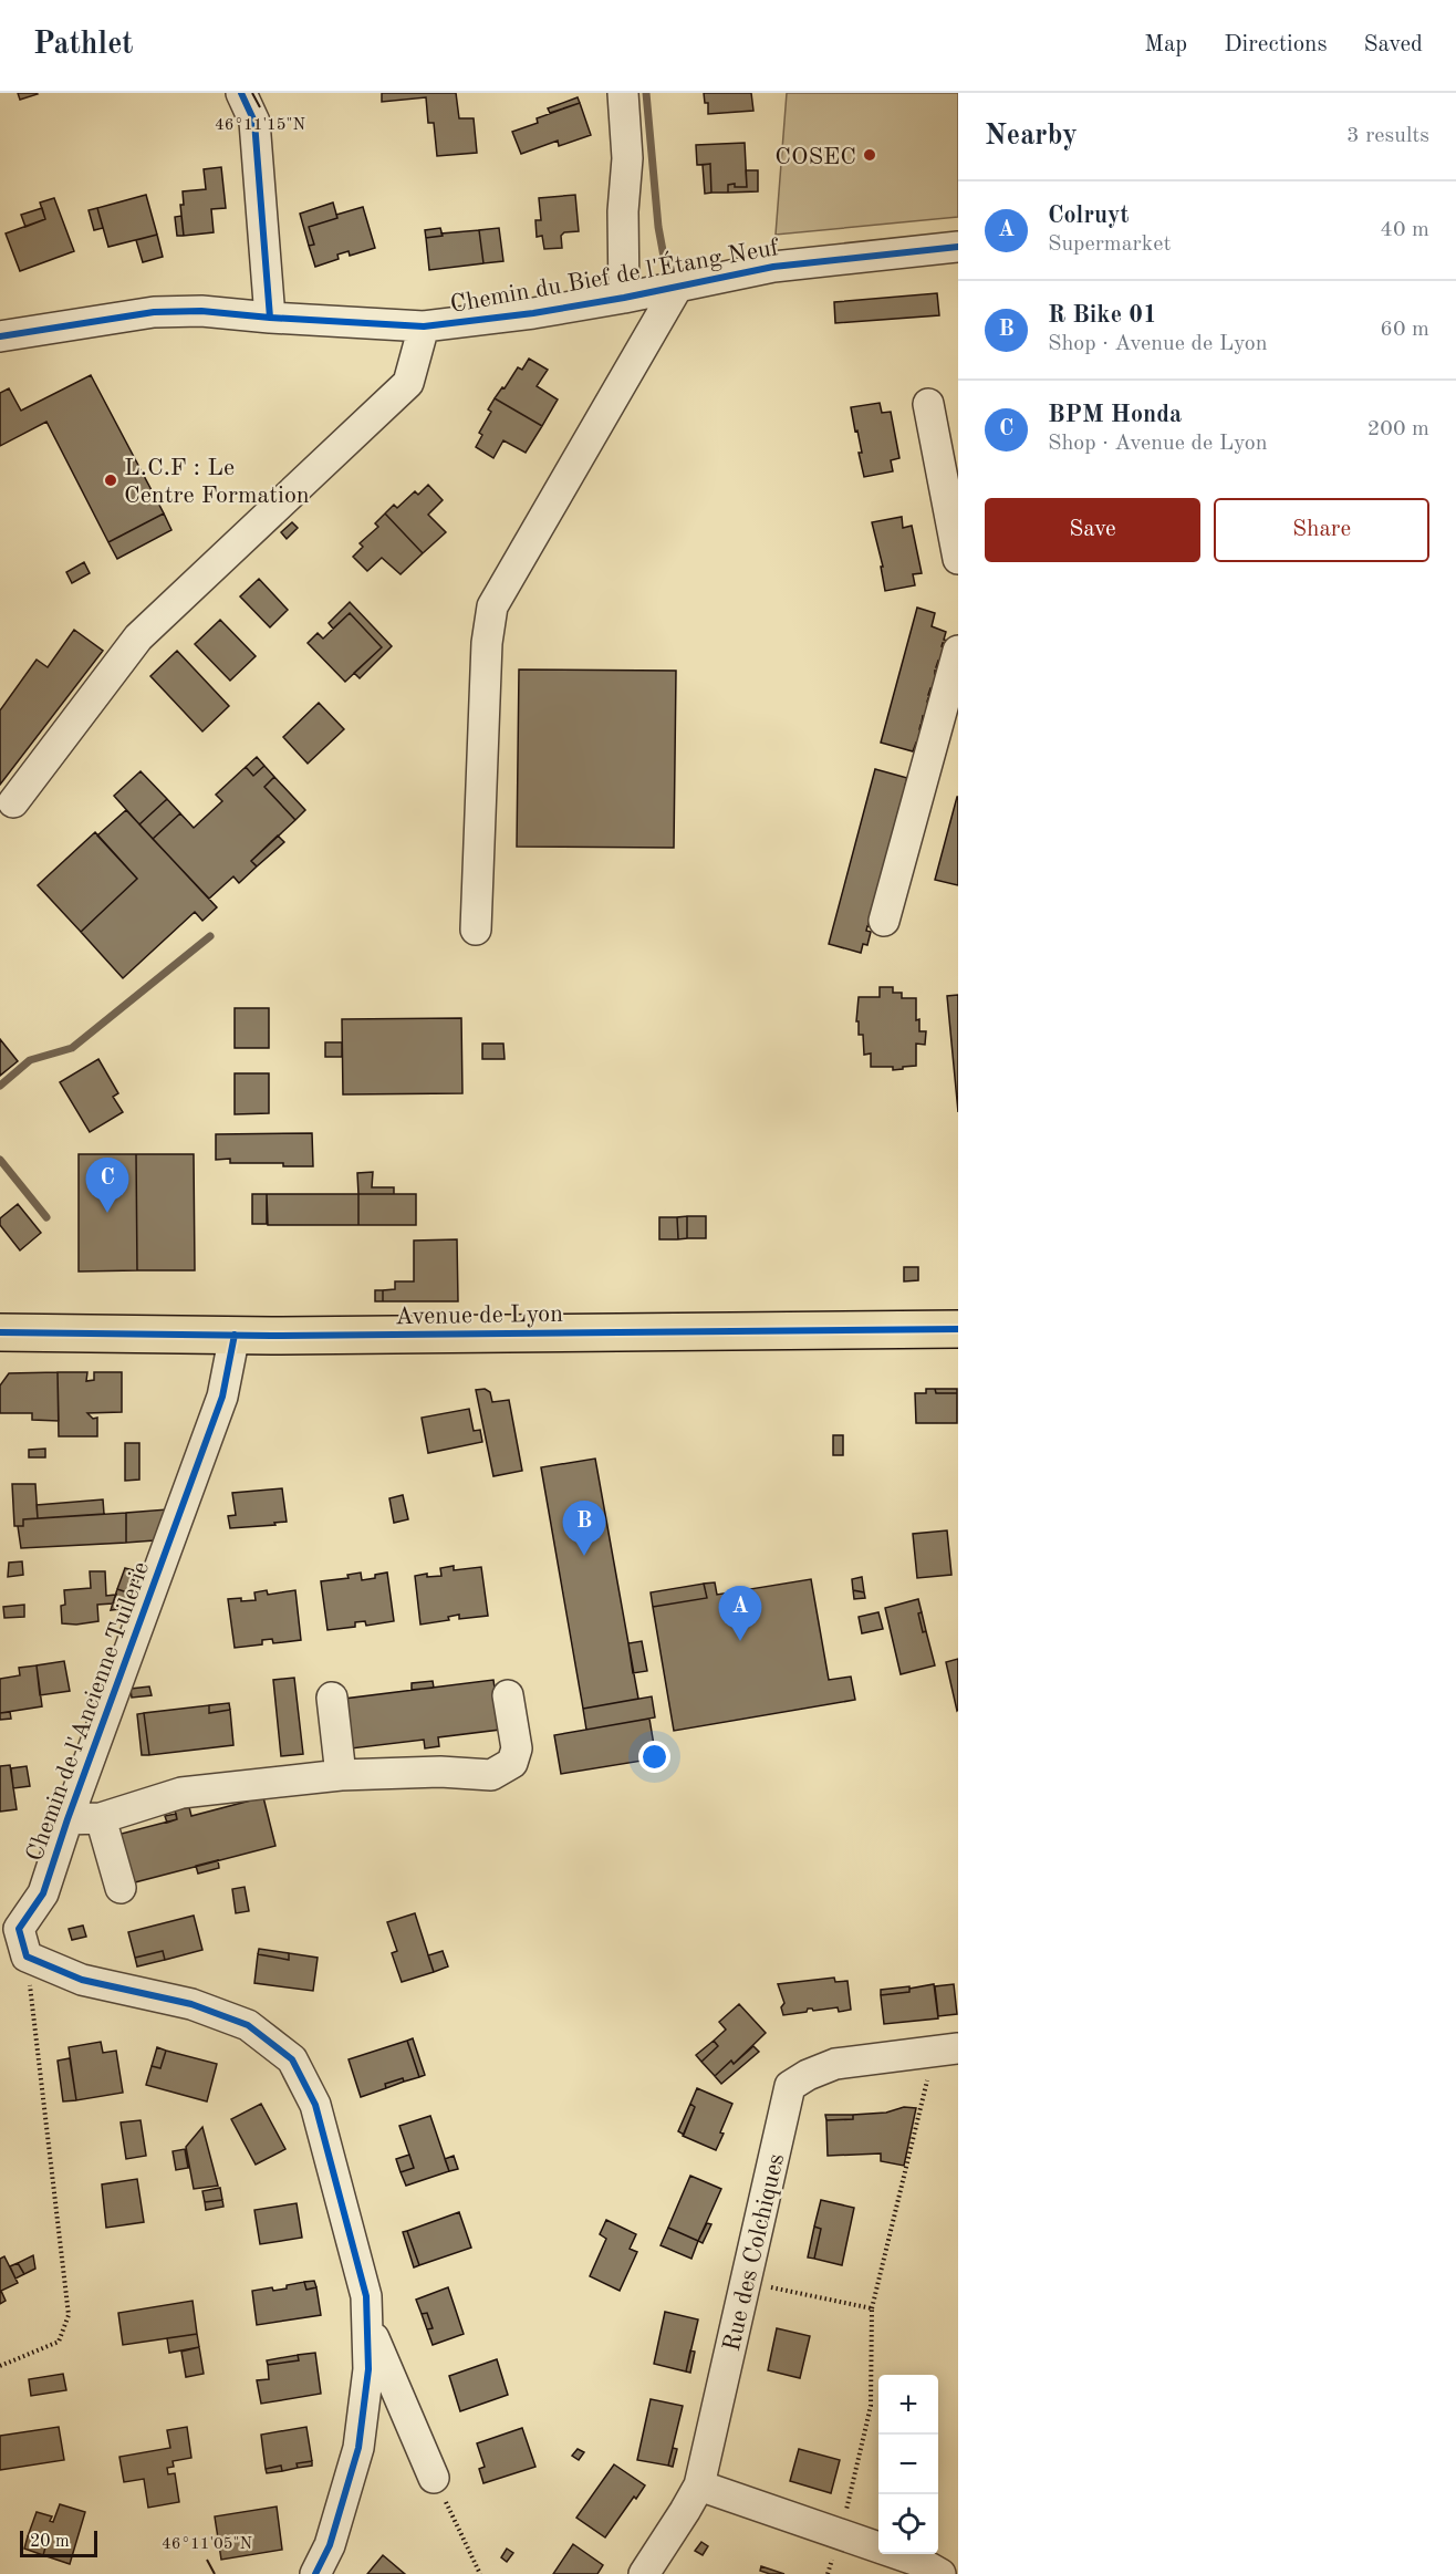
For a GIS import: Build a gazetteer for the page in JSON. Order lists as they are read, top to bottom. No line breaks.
{"streets":{"main road":["Avenue de Lyon"],"street":["Chemin du Bief de l'Étang Neuf","Chemin de l'Ancienne Tuilerie","Rue des Colchiques"]},"crossings":[["Avenue de Lyon","Chemin de l'Ancienne Tuilerie"]],"places":["COSEC","L.C.F : Le Centre Formation"],"scale_bar":"20 m","page":{"header":"Pathlet","nav":["Map","Directions","Saved"],"heading":["Nearby","3 results"],"list":[{"mark":"A","name":"Colruyt","note":"Supermarket","value":"40 m"},{"mark":"B","name":"R Bike 01","note":"Shop · Avenue de Lyon","value":"60 m"},{"mark":"C","name":"BPM Honda","note":"Shop · Avenue de Lyon","value":"200 m"}],"buttons":["Save","Share"],"pins":["C","B","A"],"map_buttons":["+","−"],"scale":"20 m"},"coordinates":["46°11'15\"N","46°11'05\"N"]}
